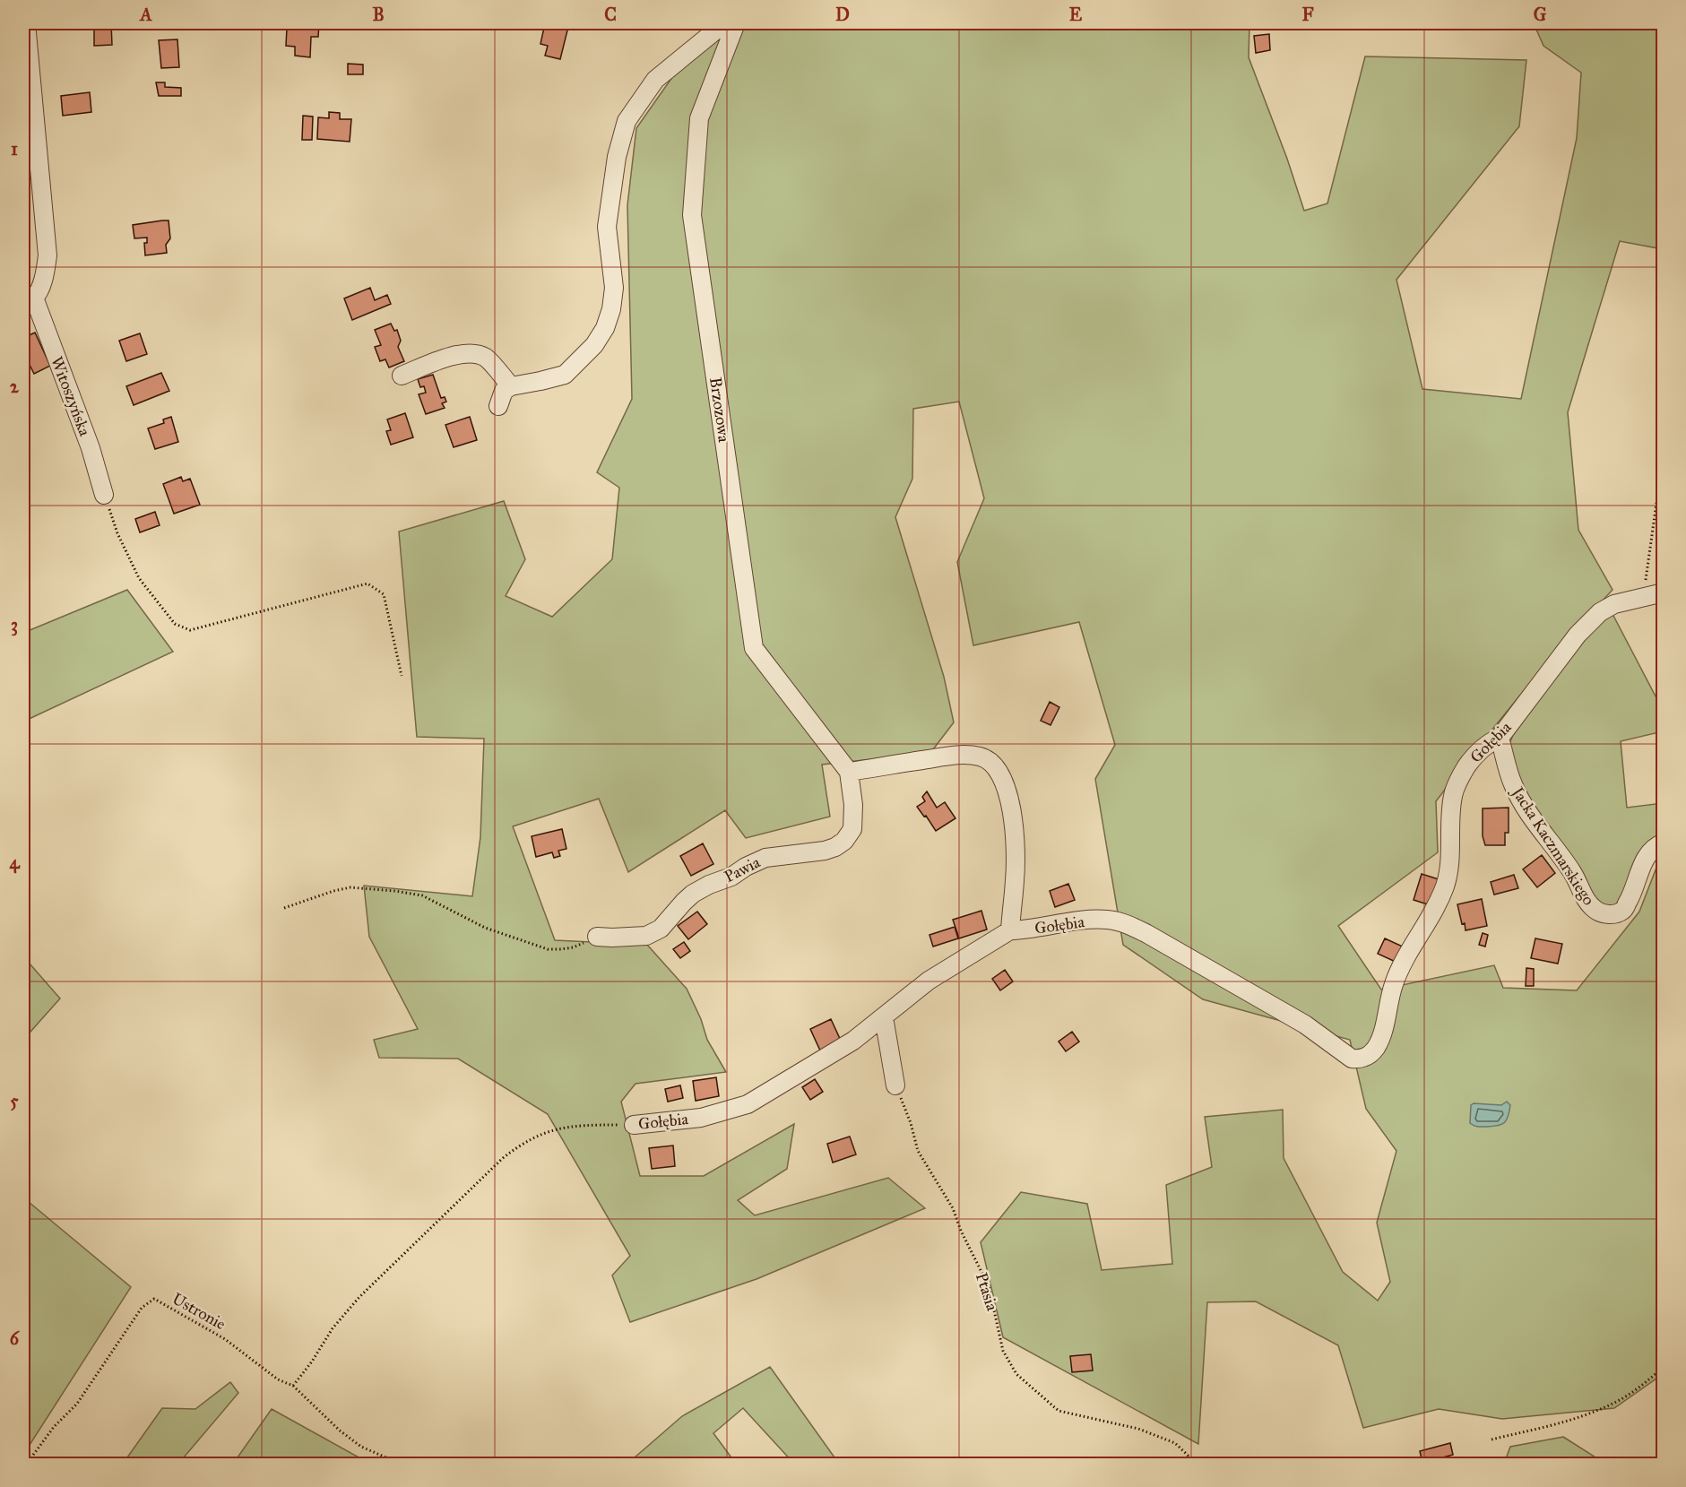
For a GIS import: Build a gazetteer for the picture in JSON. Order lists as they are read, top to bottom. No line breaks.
{"streets":{"street":["Witoszyńska","Brzozowa","Gołębia","Jacka Kaczmarskiego","Pawia"],"path":["Ptasia","Ustronie"]},"crossings":[["Brzozowa","Pawia"],["Gołębia","Jacka Kaczmarskiego"],["Gołębia","Ustronie"]],"grid":{"columns":["A","B","C","D","E","F","G"],"rows":["1","2","3","4","5","6"]}}
